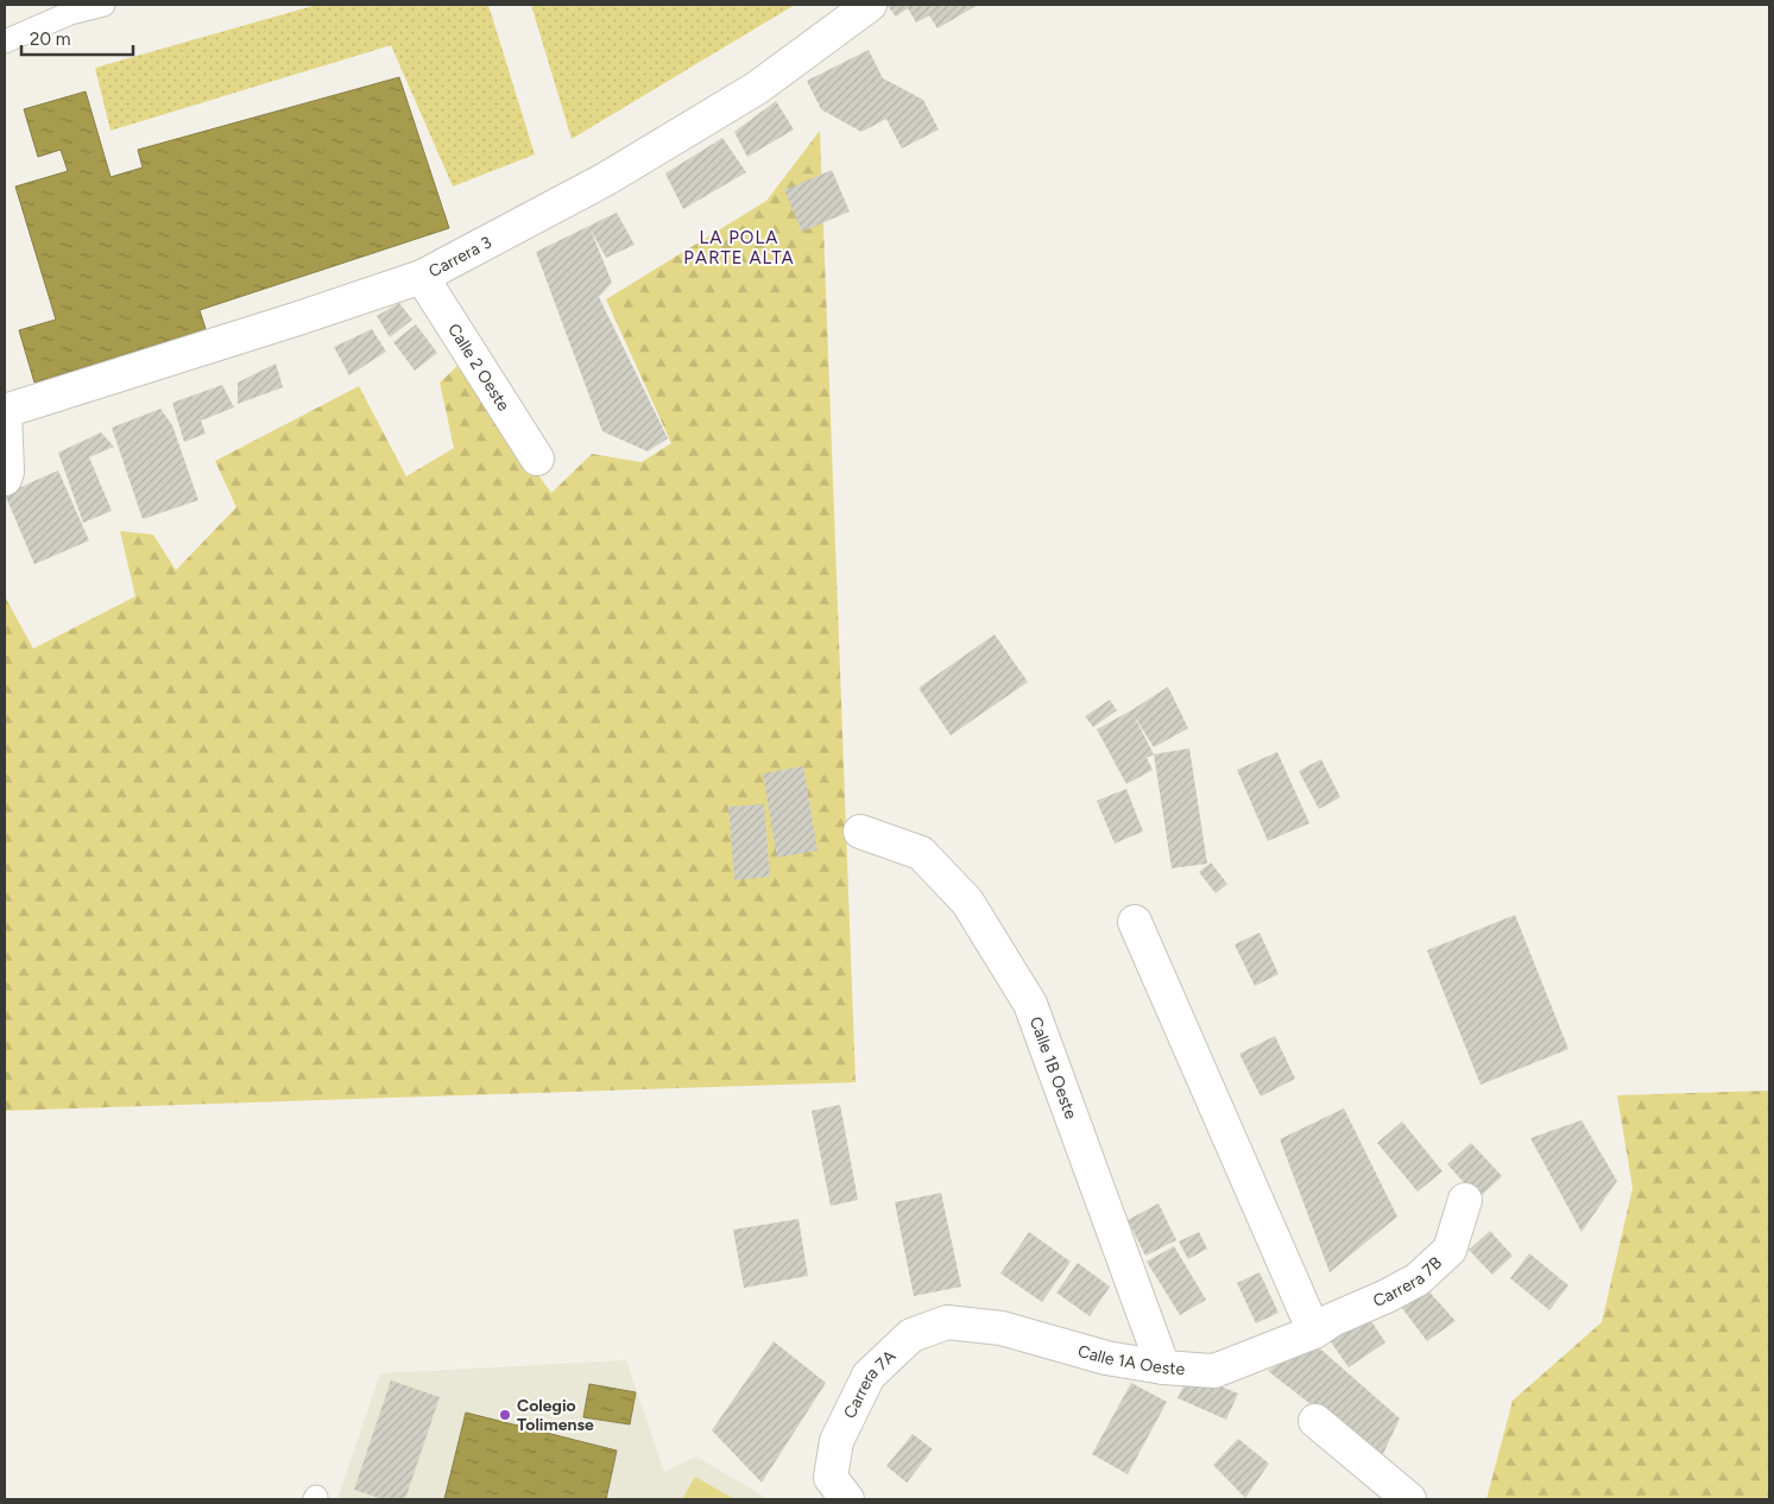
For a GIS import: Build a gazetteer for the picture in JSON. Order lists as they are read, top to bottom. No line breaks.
{"streets":{"street":["Carrera 3","Calle 2 Oeste","Calle 1B Oeste","Carrera 7B","Calle 1A Oeste","Carrera 7A"]},"crossings":[["Carrera 3","Calle 2 Oeste"],["Calle 1B Oeste","Calle 1A Oeste"],["Carrera 7B","Calle 1A Oeste"],["Calle 1A Oeste","Carrera 7A"]],"districts":["LA POLA PARTE ALTA"],"places":["Colegio Tolimense"],"scale_bar":"20 m"}
